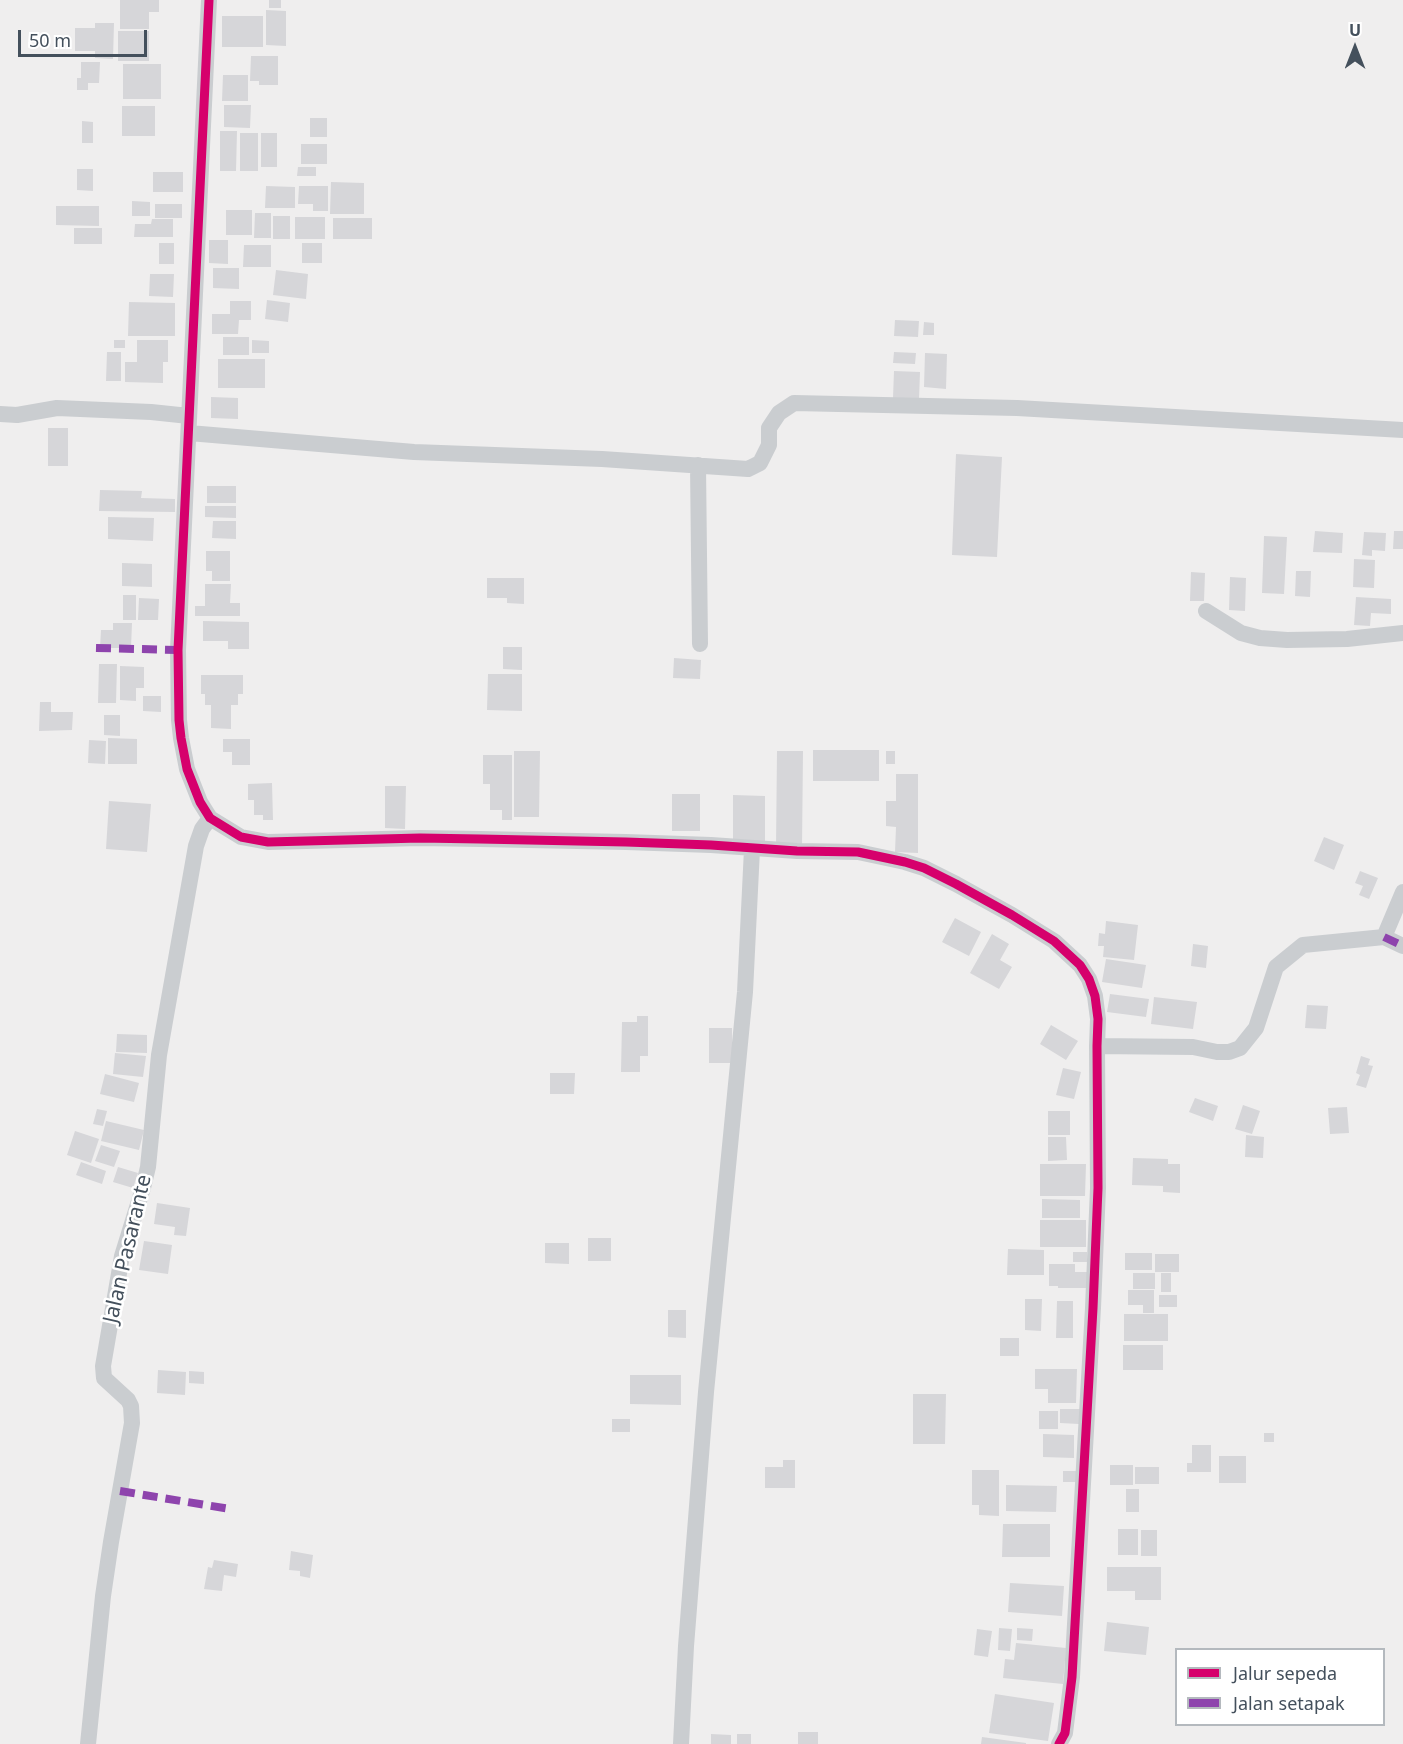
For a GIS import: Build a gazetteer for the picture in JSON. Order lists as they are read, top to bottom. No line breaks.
{"streets":{"street":["Jalan Pasarante"]},"legend":["Jalur sepeda","Jalan setapak"],"scale_bar":"50 m","north":"top"}
